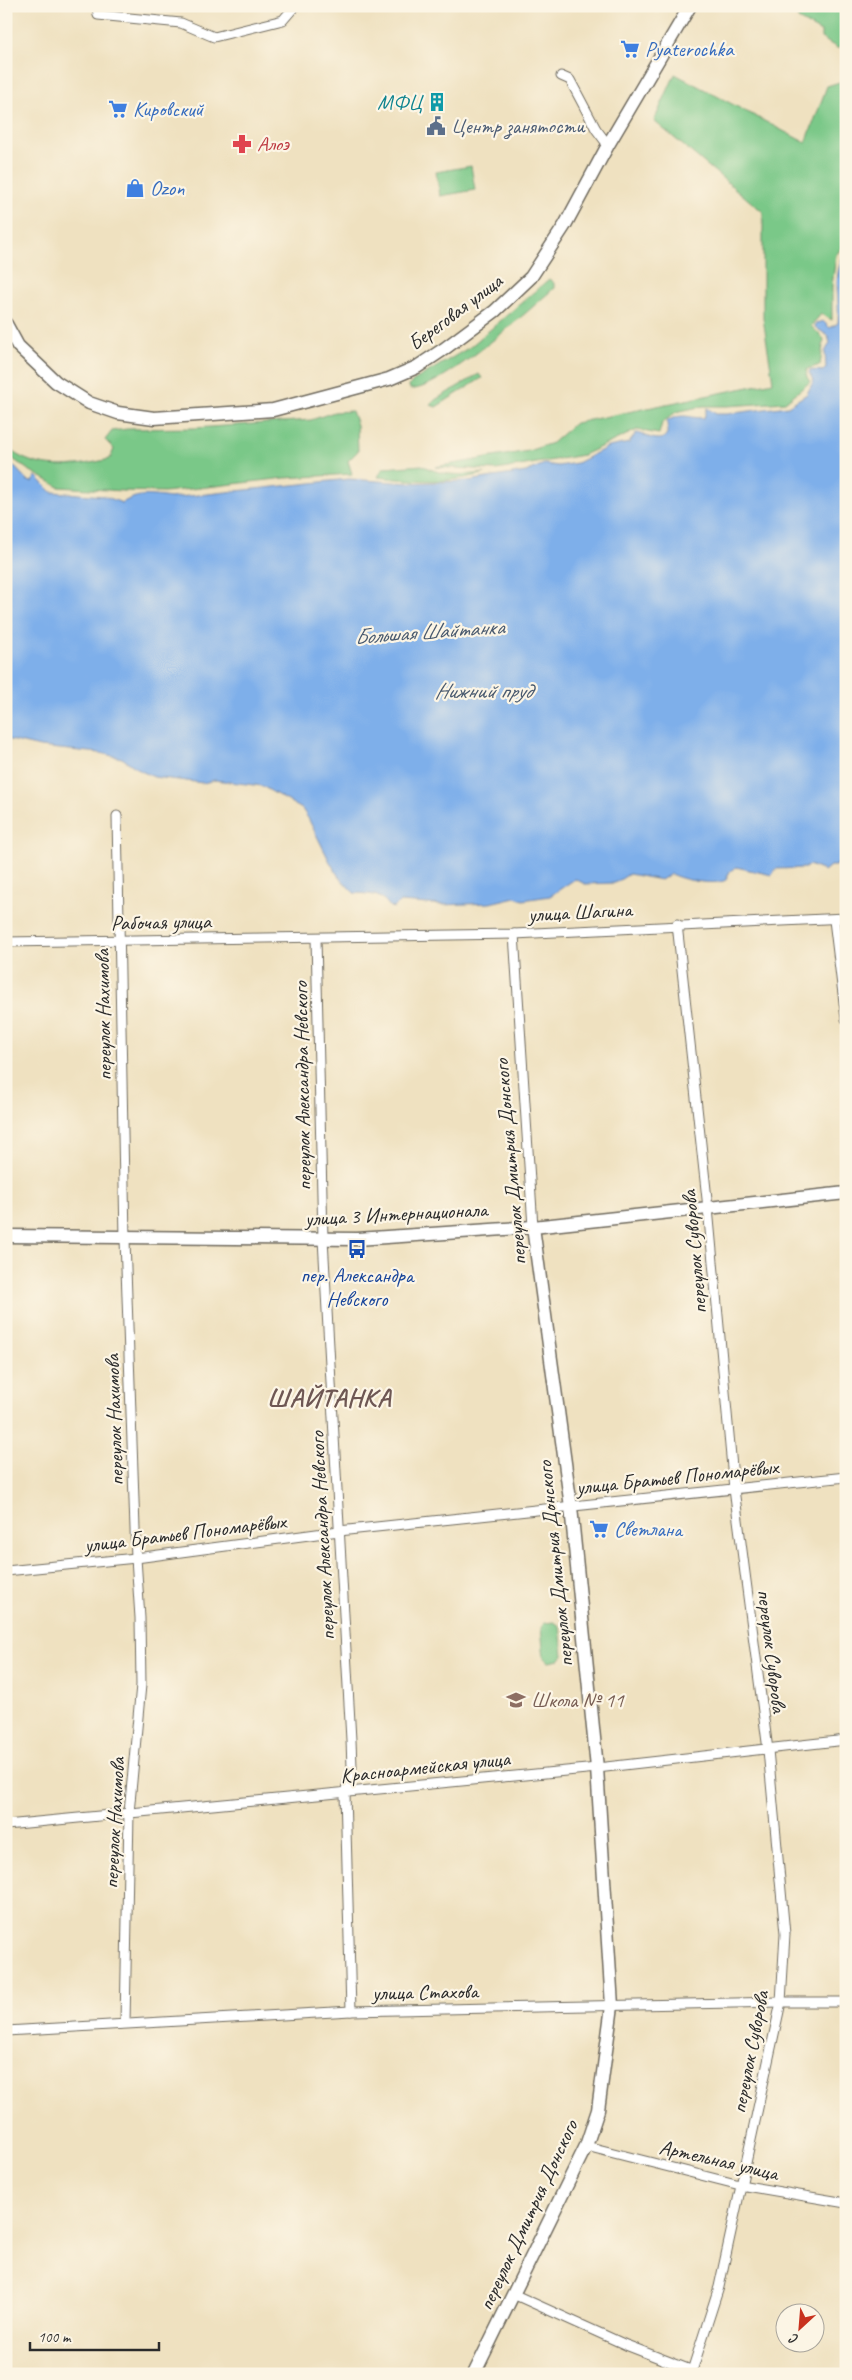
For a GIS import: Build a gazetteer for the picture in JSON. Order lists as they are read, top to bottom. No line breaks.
{"streets":{"street":["Береговая улица","улица Шагина","Рабочая улица","переулок Нахимова","переулок Александра Невского","переулок Дмитрия Донского","улица 3 Интернационала","переулок Суворова","улица Братьев Пономарёвых","Красноармейская улица","улица Стахова","Артельная улица"]},"crossings":[["улица Шагина","Рабочая улица"],["улица Шагина","переулок Александра Невского"],["улица Шагина","переулок Дмитрия Донского"],["улица Шагина","переулок Суворова"],["Рабочая улица","переулок Нахимова"],["Рабочая улица","переулок Александра Невского"],["переулок Нахимова","улица 3 Интернационала"],["переулок Нахимова","улица Братьев Пономарёвых"],["переулок Нахимова","Красноармейская улица"],["переулок Нахимова","улица Стахова"],["переулок Александра Невского","улица 3 Интернационала"],["переулок Александра Невского","улица Братьев Пономарёвых"],["переулок Александра Невского","Красноармейская улица"],["переулок Александра Невского","улица Стахова"],["переулок Дмитрия Донского","улица 3 Интернационала"],["переулок Дмитрия Донского","улица Братьев Пономарёвых"],["переулок Дмитрия Донского","Красноармейская улица"],["переулок Дмитрия Донского","улица Стахова"],["переулок Дмитрия Донского","Артельная улица"],["улица 3 Интернационала","переулок Суворова"],["переулок Суворова","улица Братьев Пономарёвых"],["переулок Суворова","Красноармейская улица"],["переулок Суворова","улица Стахова"],["переулок Суворова","Артельная улица"]],"districts":["ШАЙТАНКА"],"water":["Большая Шайтанка","Нижний пруд"],"places":{"supermarket":["Pyaterochka","Кировский","Светлана"],"building":["МФЦ"],"public building":["Центр занятости"],"pharmacy":["Алоэ"],"shop":["Ozon"],"bus stop":["пер. Александра Невского"],"school or university":["Школа № 11"]},"scale_bar":"100 m","north":"bottom left"}
